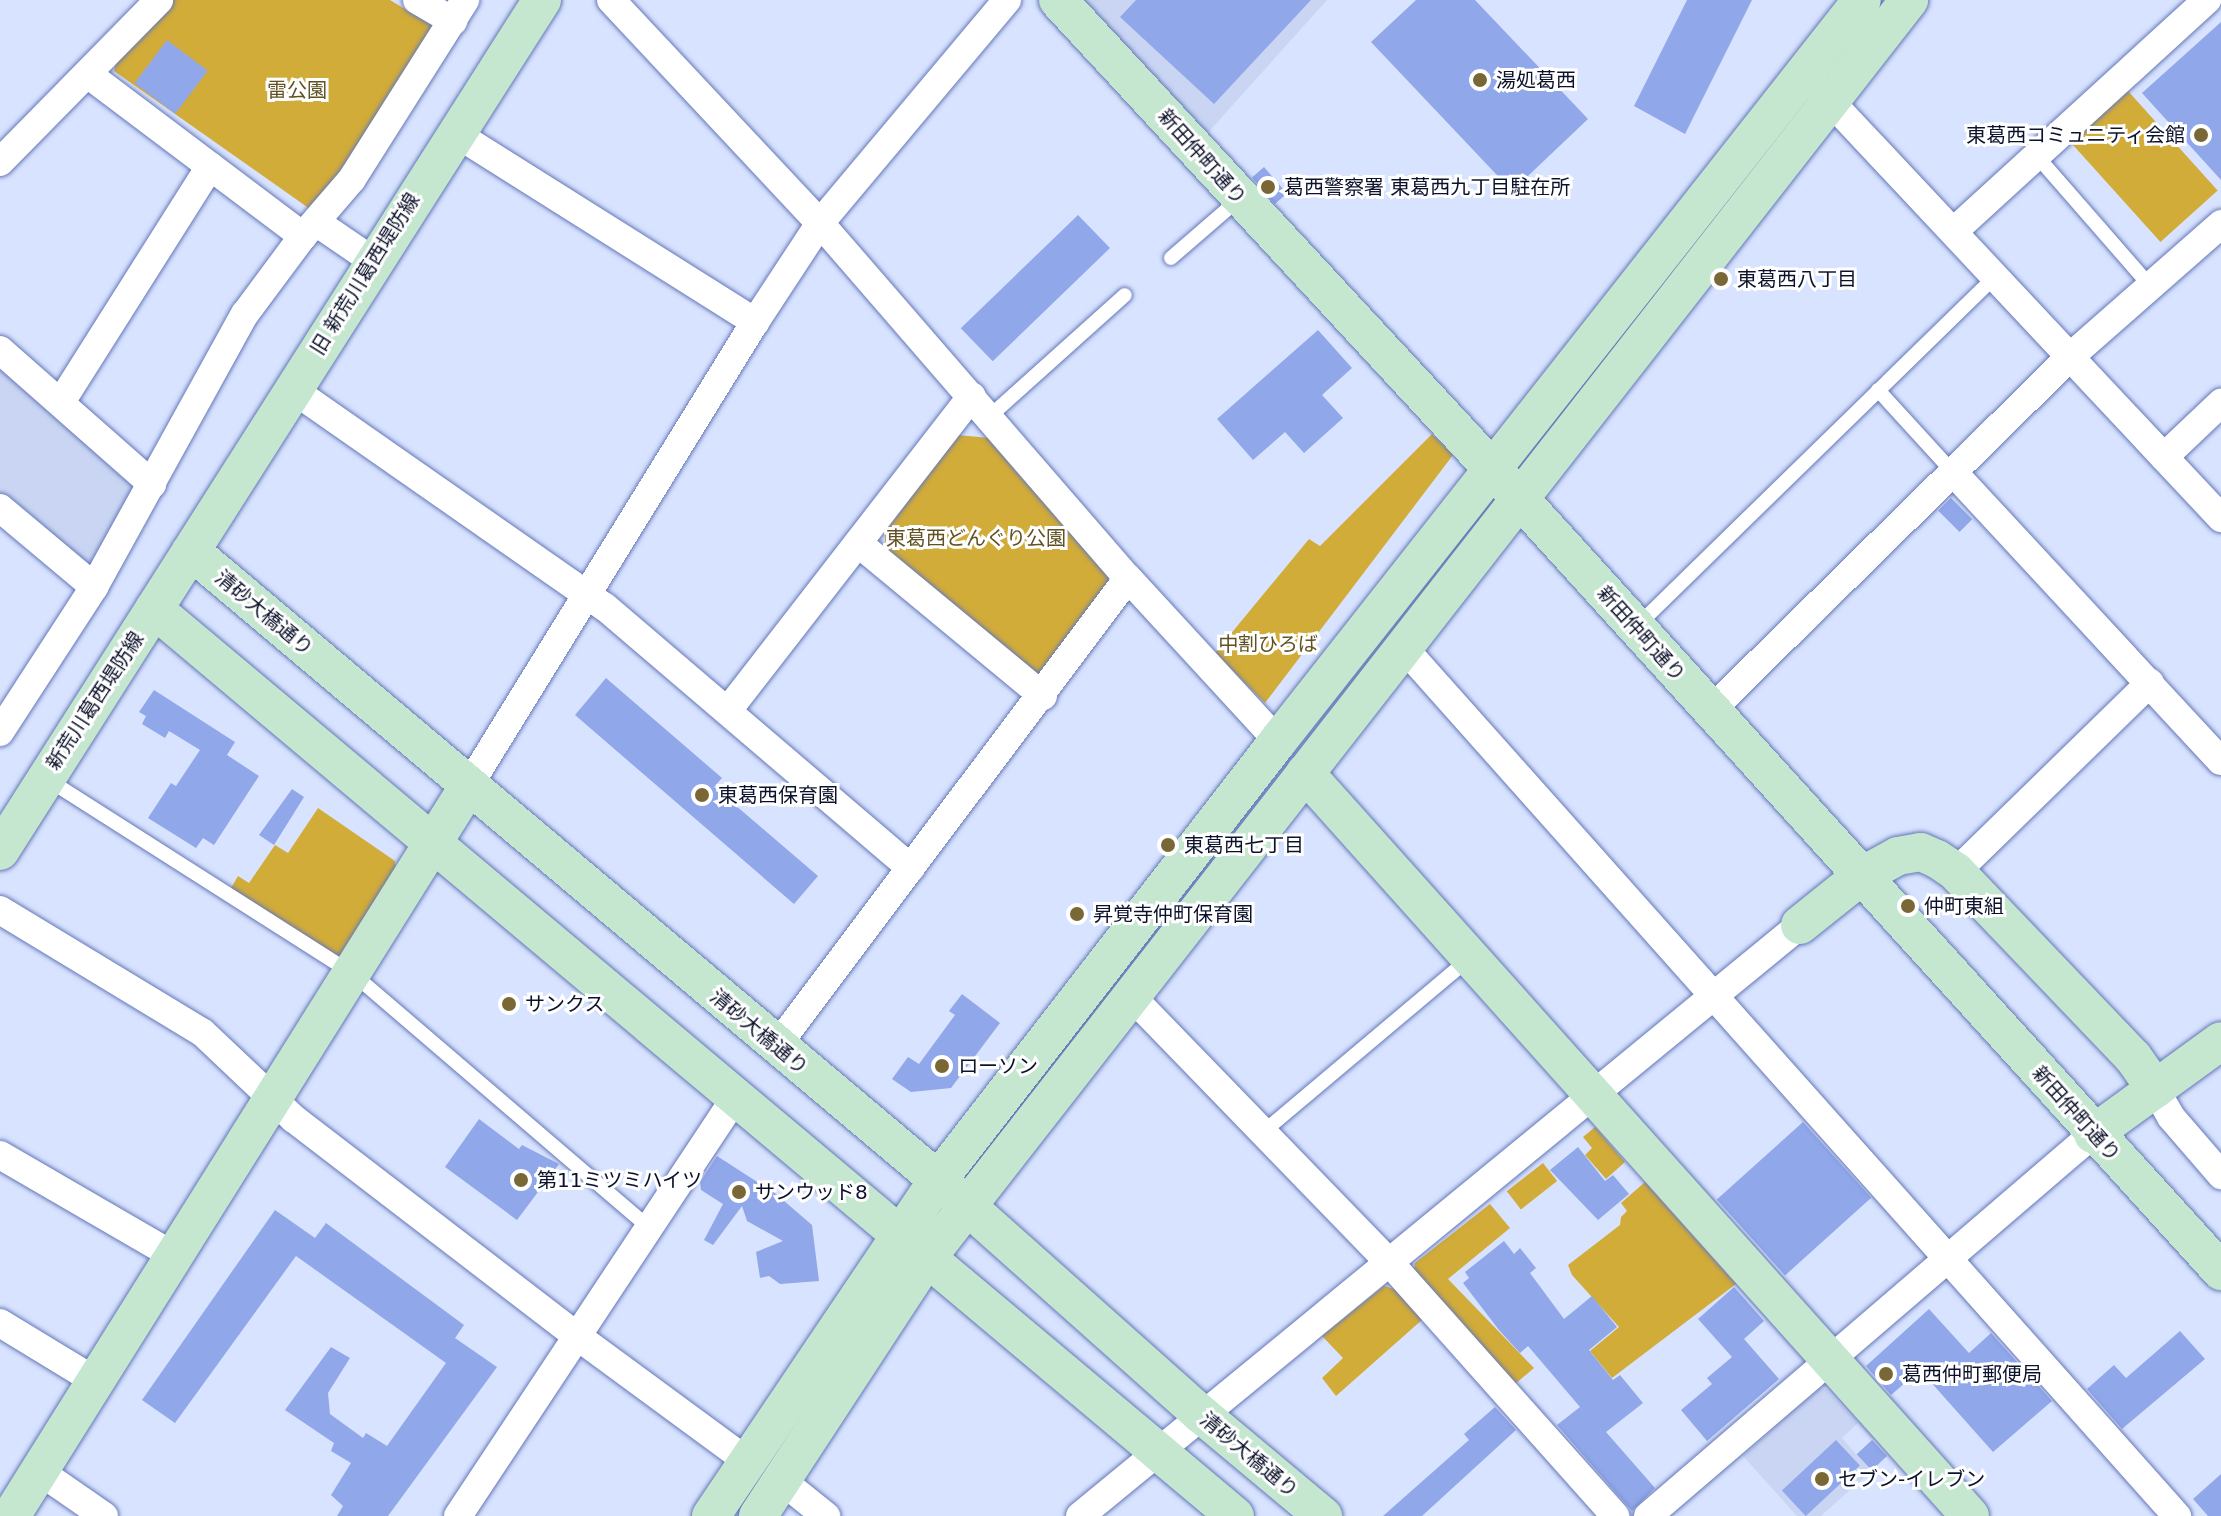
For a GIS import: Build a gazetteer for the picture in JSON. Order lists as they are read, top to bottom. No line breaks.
{"streets":{"street":["新田仲町通り","旧 新荒川葛西堤防線","清砂大橋通り","新荒川葛西堤防線"]},"crossings":[["旧 新荒川葛西堤防線","清砂大橋通り"],["旧 新荒川葛西堤防線","新荒川葛西堤防線"],["清砂大橋通り","新荒川葛西堤防線"]],"parks":["雷公園","東葛西どんぐり公園","中割ひろば"],"places":["湯処葛西","東葛西コミュニティ会館","葛西警察署 東葛西九丁目駐在所","東葛西八丁目","東葛西保育園","東葛西七丁目","仲町東組","昇覚寺仲町保育園","サンクス","ローソン","第11ミツミハイツ","サンウッド8","葛西仲町郵便局","セブン-イレブン"]}
